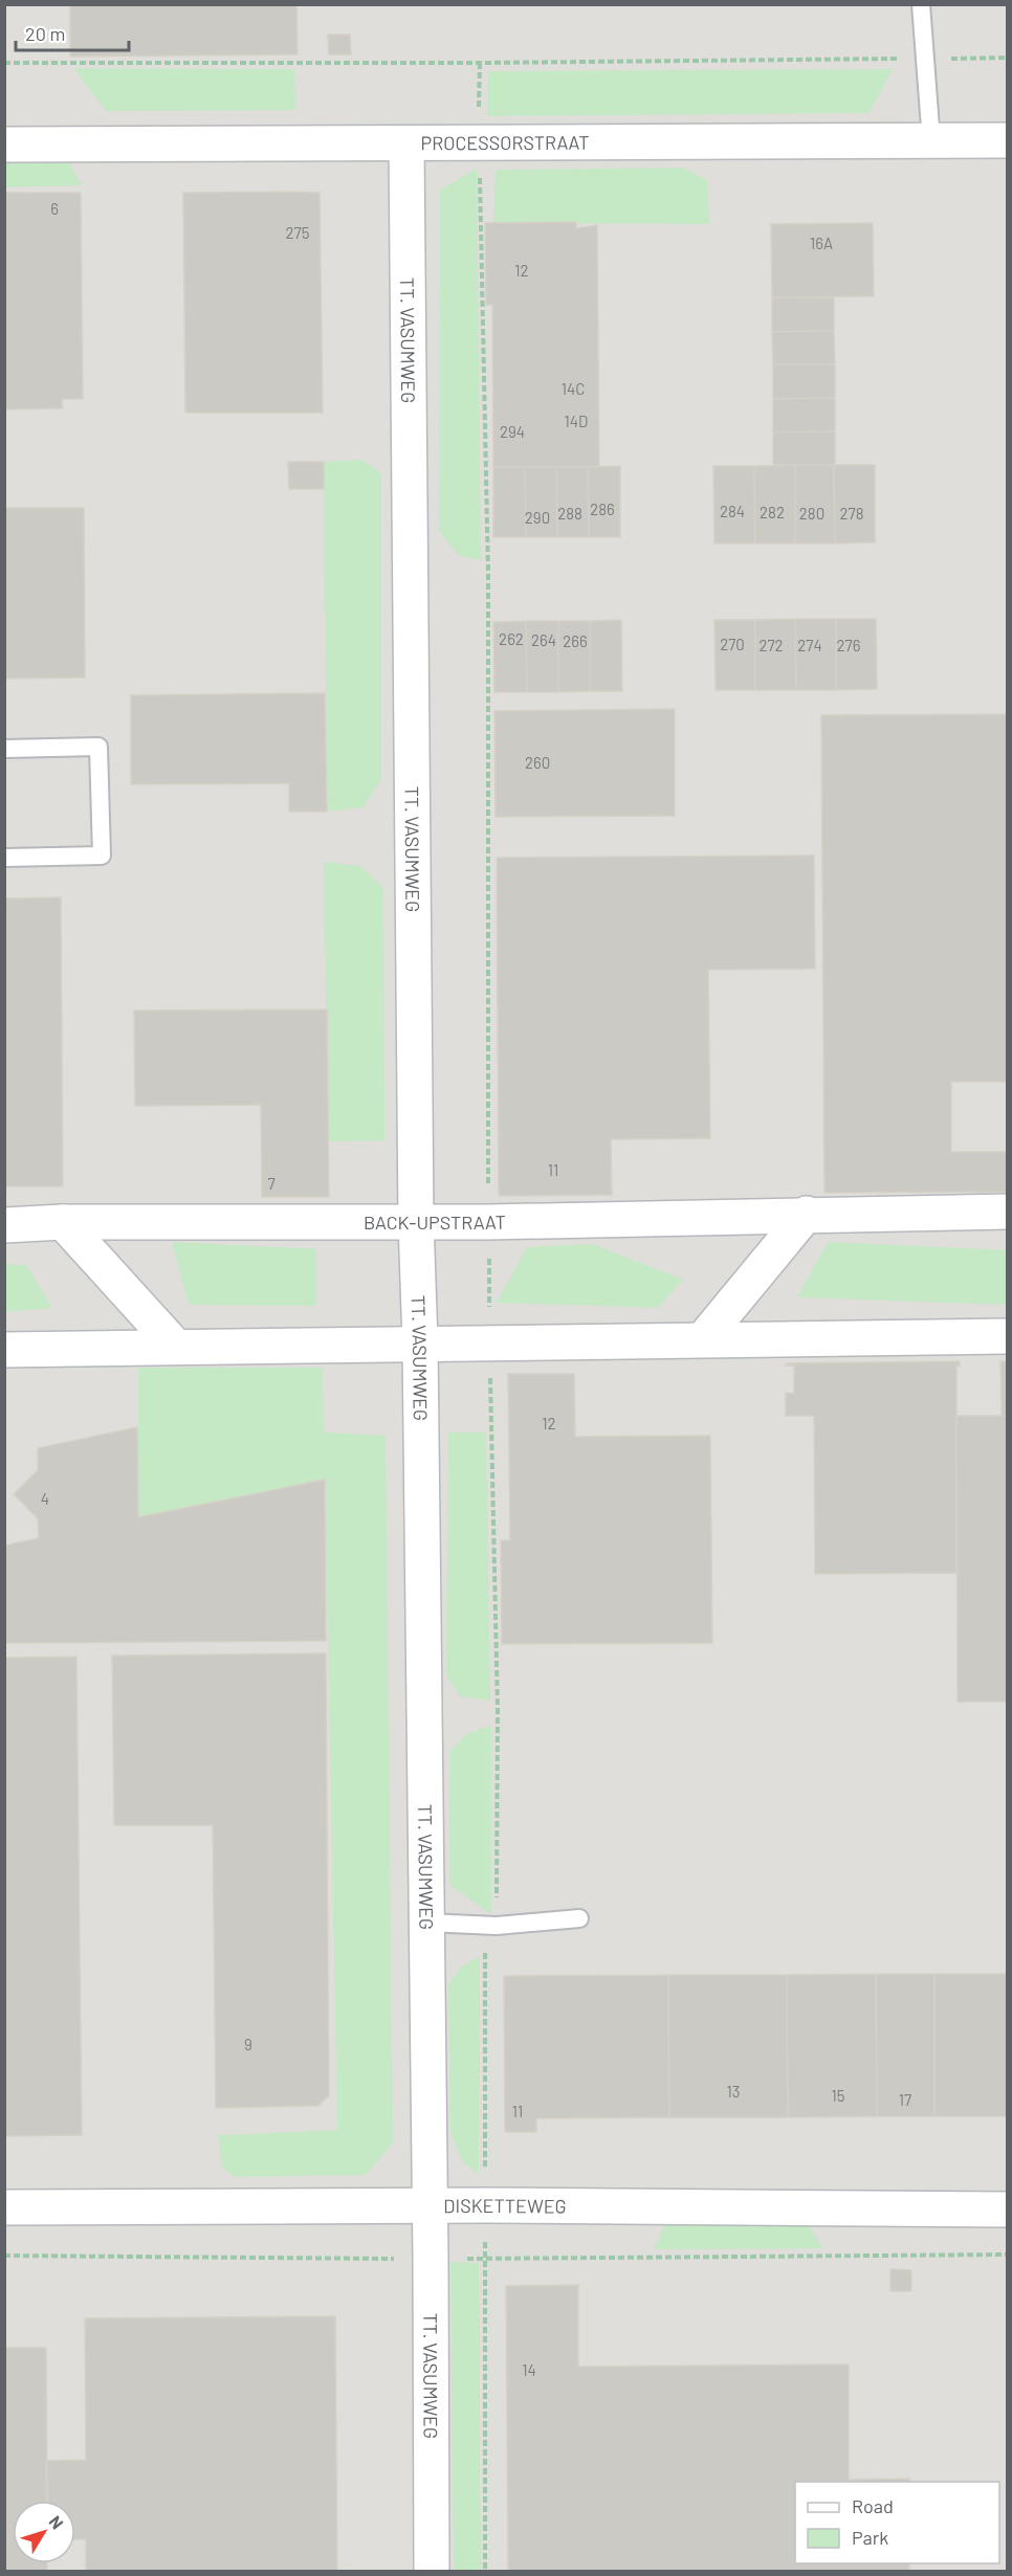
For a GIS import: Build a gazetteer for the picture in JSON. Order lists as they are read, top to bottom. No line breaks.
{"streets":{"street":["PROCESSORSTRAAT","TT. VASUMWEG","BACK-UPSTRAAT","DISKETTEWEG"]},"crossings":[["PROCESSORSTRAAT","TT. VASUMWEG"],["TT. VASUMWEG","BACK-UPSTRAAT"],["TT. VASUMWEG","DISKETTEWEG"]],"house_numbers":["6","275","16A","12","14C","14D","294","286","284","282","288","280","278","290","262","264","266","270","272","274","276","260","11","7","12","4","9","13","15","17","11","14"],"legend":["Road","Park"],"scale_bar":"20 m","north":"top right"}
